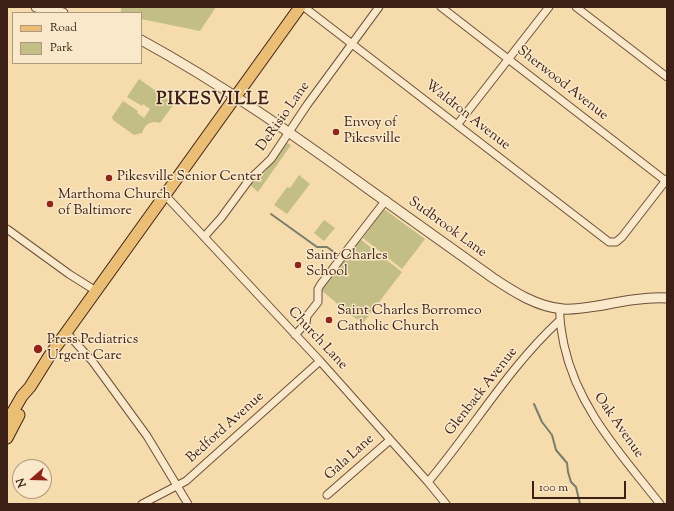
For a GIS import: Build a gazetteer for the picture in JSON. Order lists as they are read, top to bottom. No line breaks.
{"streets":{"street":["Sherwood Avenue","Waldron Avenue","DeRisio Lane","Sudbrook Lane","Church Lane","Glenback Avenue","Oak Avenue","Bedford Avenue","Gala Lane"]},"crossings":[["Sherwood Avenue","Waldron Avenue"],["Waldron Avenue","DeRisio Lane"],["DeRisio Lane","Sudbrook Lane"],["DeRisio Lane","Church Lane"],["Sudbrook Lane","Oak Avenue"],["Church Lane","Glenback Avenue"],["Church Lane","Bedford Avenue"],["Church Lane","Gala Lane"],["Glenback Avenue","Oak Avenue"]],"districts":["PIKESVILLE"],"places":["Envoy of Pikesville","Pikesville Senior Center","Marthoma Church of Baltimore","Saint Charles School","Saint Charles Borromeo Catholic Church","Press Pediatrics Urgent Care"],"legend":["Road","Park"],"scale_bar":"100 m","north":"left"}
